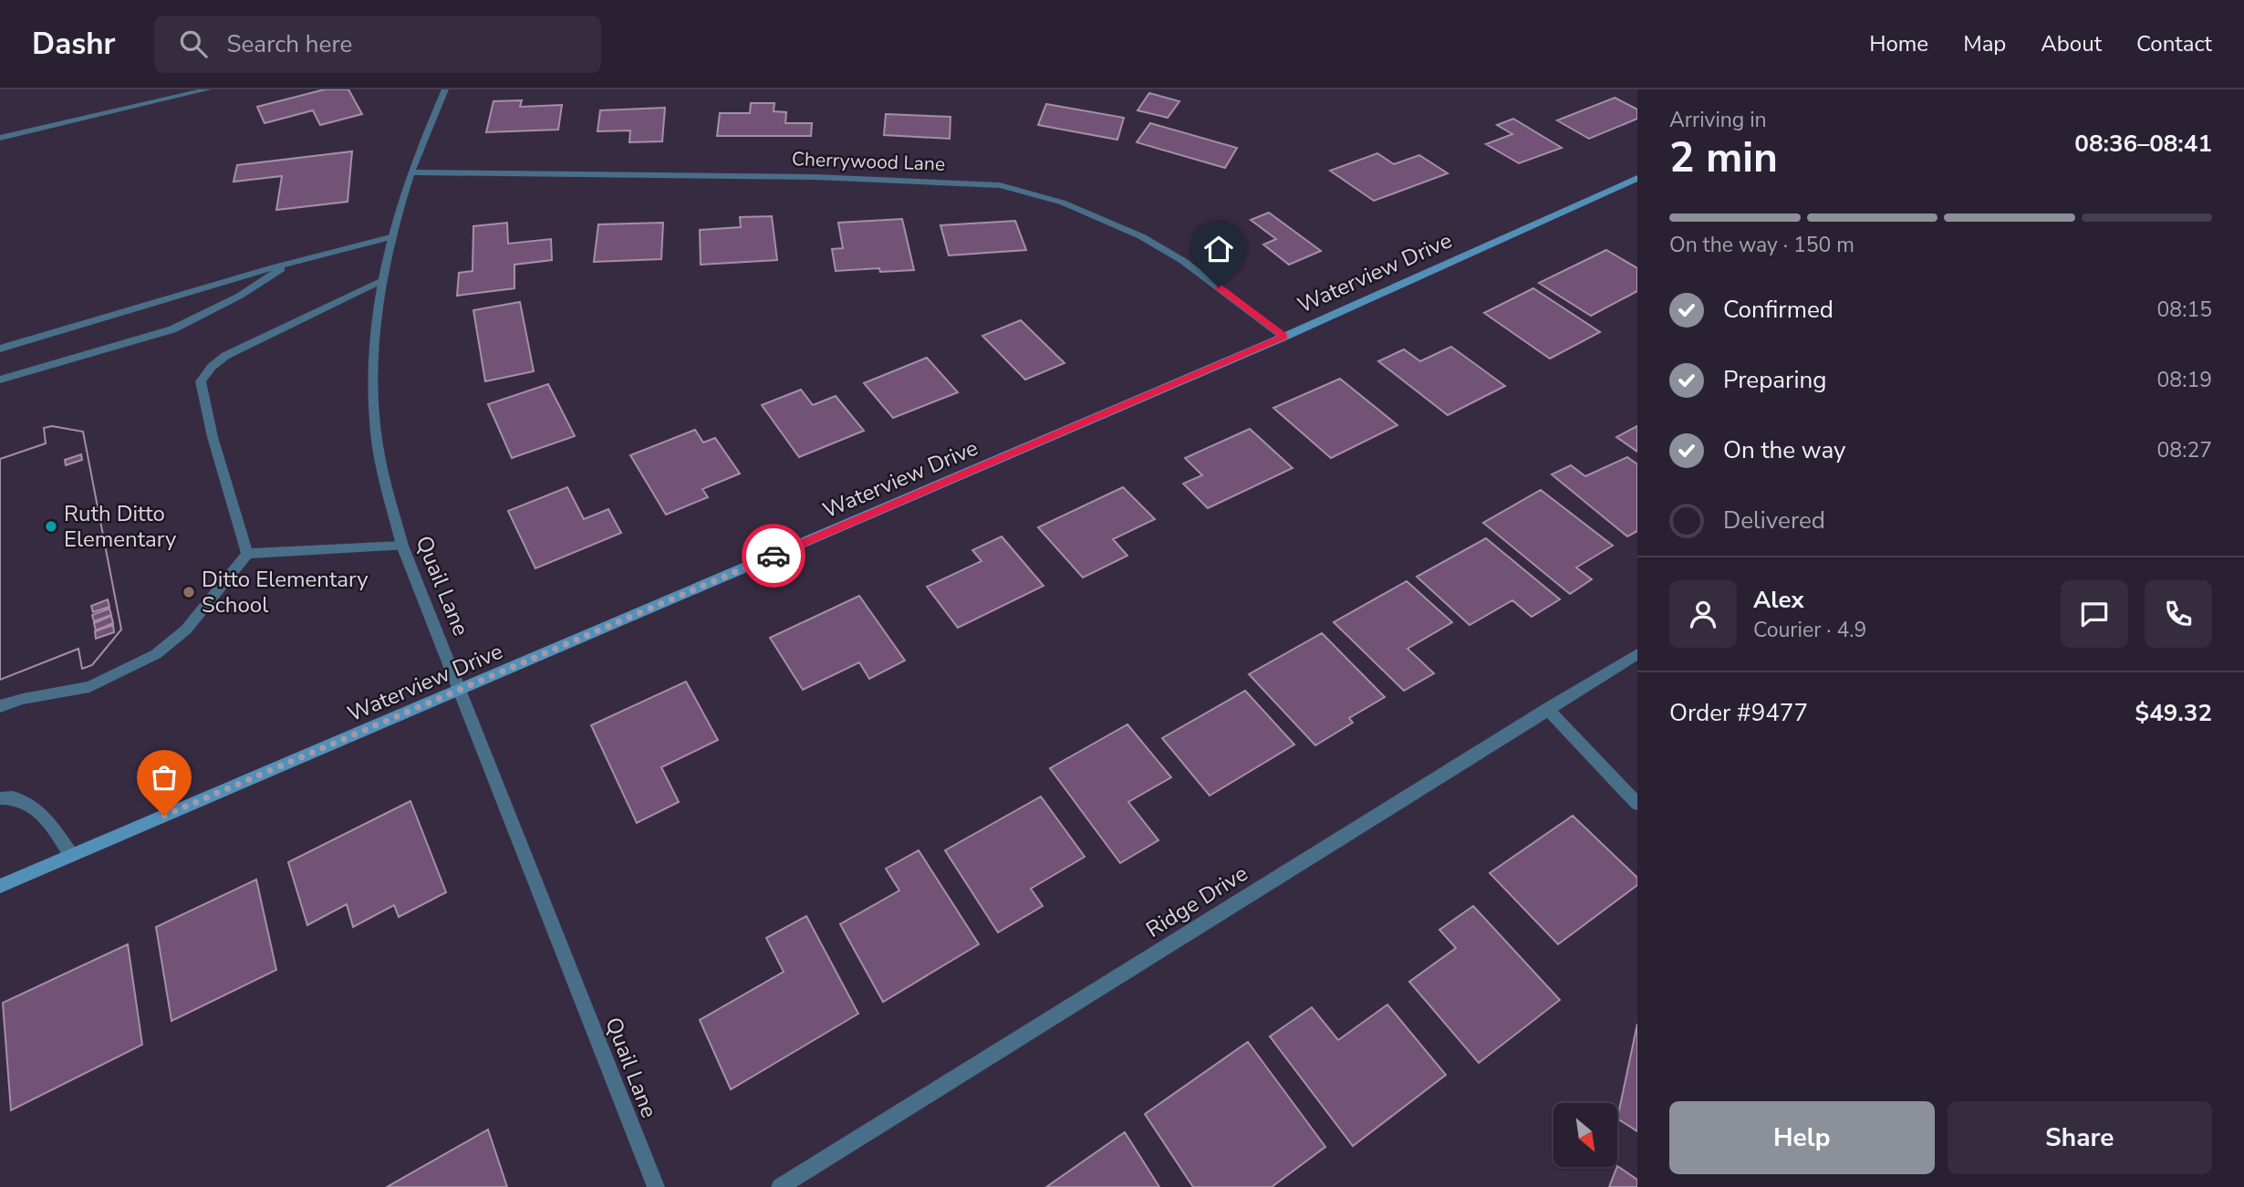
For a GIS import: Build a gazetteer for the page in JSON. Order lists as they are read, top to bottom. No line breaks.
{"streets":{"street":["Cherrywood Lane","Waterview Drive","Quail Lane","Ridge Drive"]},"crossings":[["Cherrywood Lane","Waterview Drive"],["Cherrywood Lane","Quail Lane"],["Waterview Drive","Quail Lane"]],"places":["Ruth Ditto Elementary","Ditto Elementary School"],"north":"bottom right","page":{"header":"Dashr","search":"Search here","nav":["Home","Map","About","Contact"],"heading":["2 min","Arriving in","08:36–08:41"],"panel":["Alex","Courier · 4.9","Order #9477","$49.32"],"bar":"On the way · 150 m","list":[["Confirmed","08:15"],["Preparing","08:19"],["On the way","08:27"],"Delivered"],"buttons":["Help","Share"]}}
